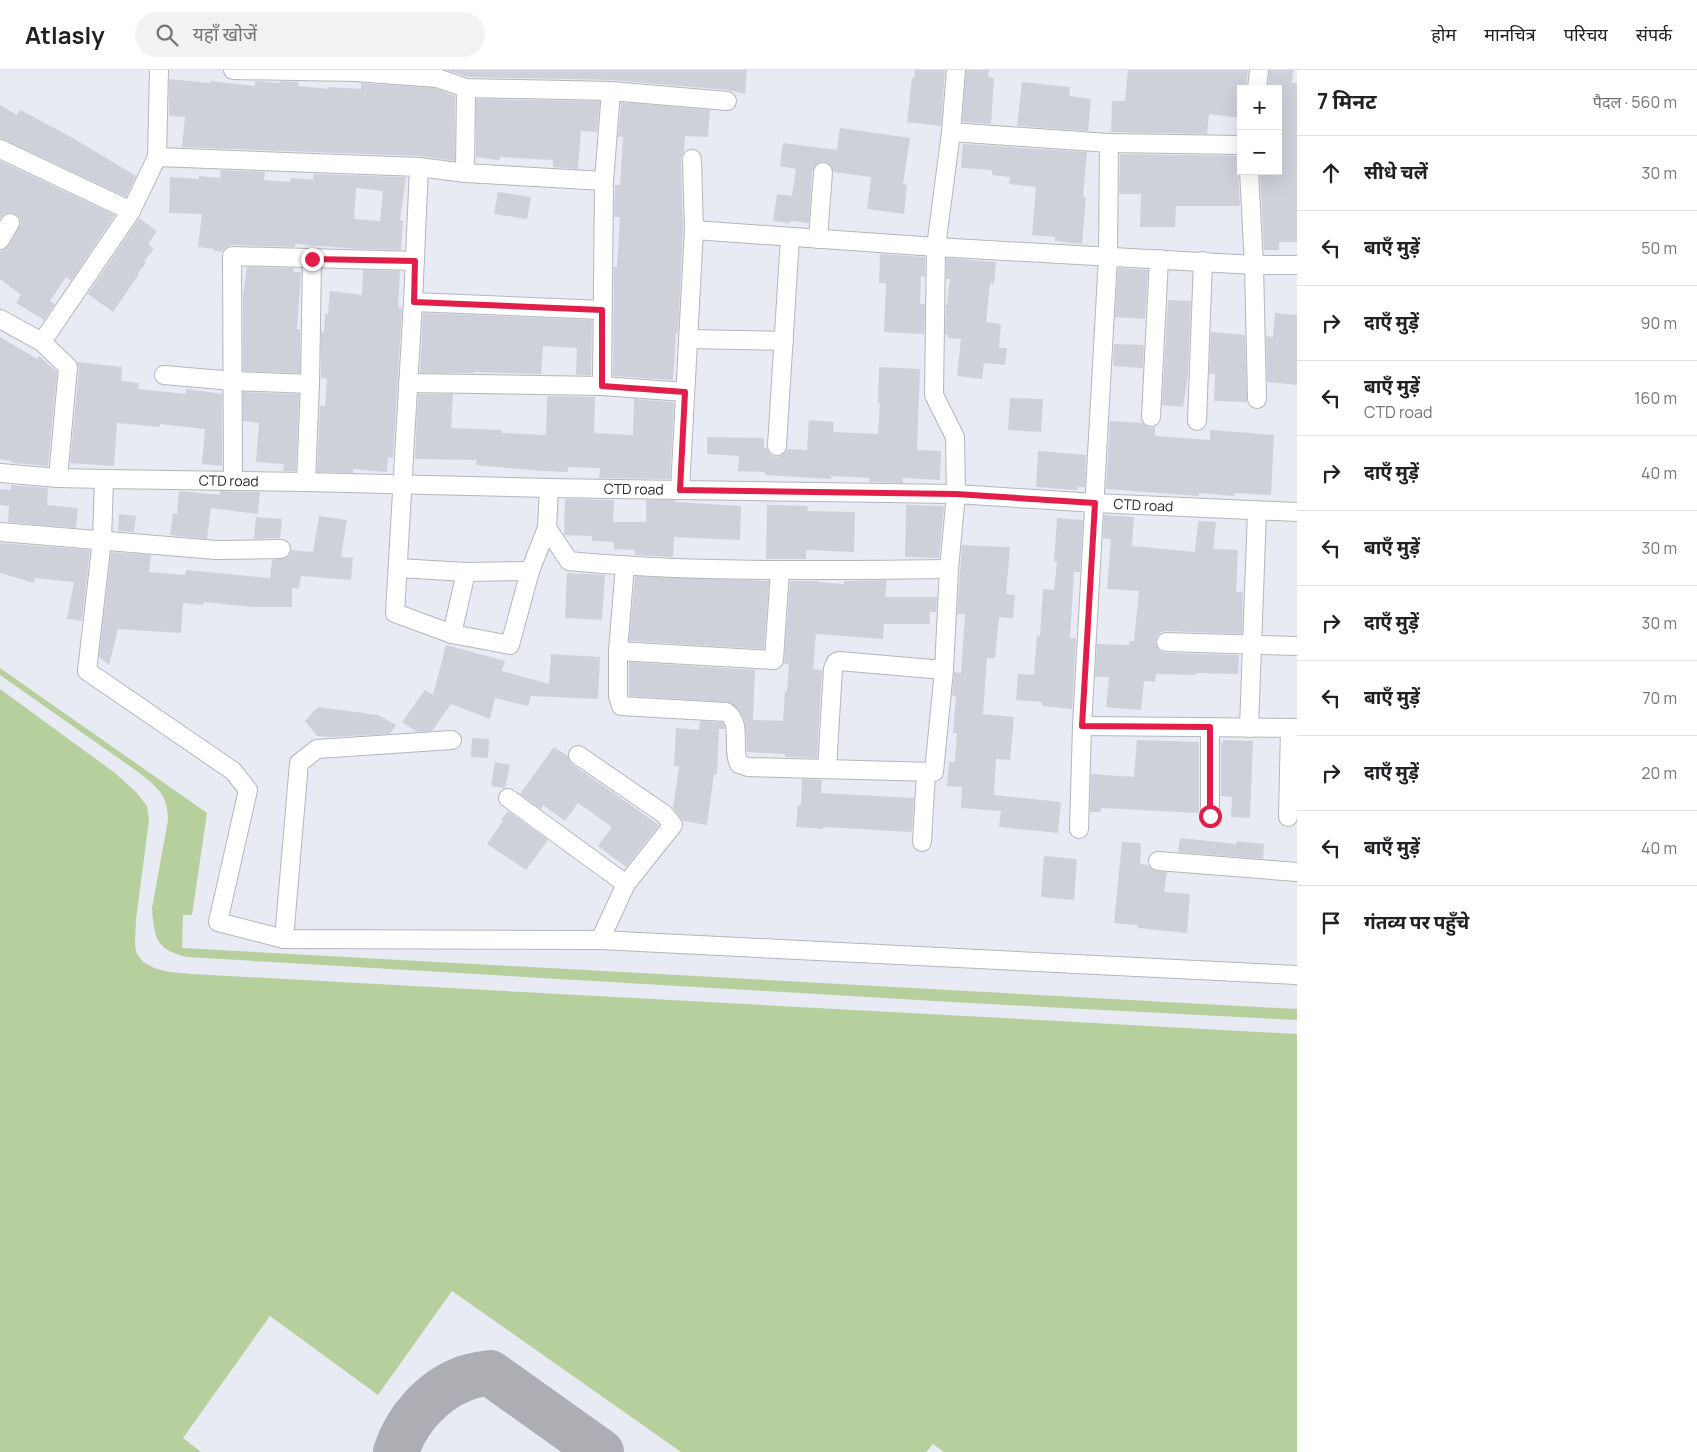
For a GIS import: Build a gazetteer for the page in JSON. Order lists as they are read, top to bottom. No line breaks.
{"streets":{"street":["CTD road"]},"page":{"header":"Atlasly","search":"यहाँ खोजें","nav":["होम","मानचित्र","परिचय","संपर्क"],"heading":["7 मिनट","पैदल · 560 m"],"map_buttons":["+","−"],"list":[["सीधे चलें","30 m"],["बाएँ मुड़ें","50 m"],["दाएँ मुड़ें","90 m"],["बाएँ मुड़ें","CTD road","160 m"],["दाएँ मुड़ें","40 m"],["बाएँ मुड़ें","30 m"],["दाएँ मुड़ें","30 m"],["बाएँ मुड़ें","70 m"],["दाएँ मुड़ें","20 m"],["बाएँ मुड़ें","40 m"],"गंतव्य पर पहुँचे"]}}
